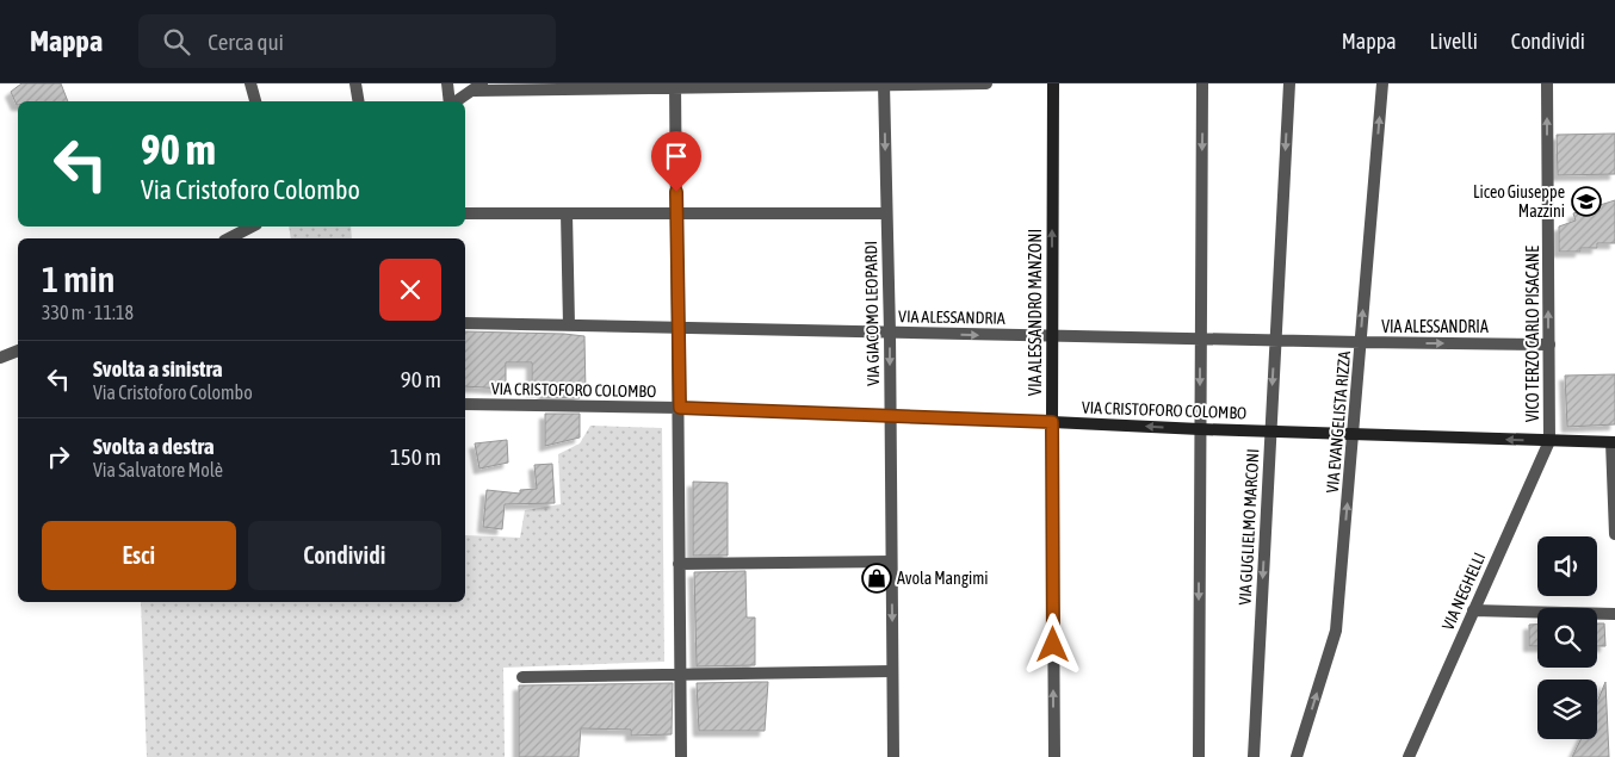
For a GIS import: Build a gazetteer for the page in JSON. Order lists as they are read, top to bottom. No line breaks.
{"streets":{"main road":["VIA ALESSANDRO MANZONI","VIA CRISTOFORO COLOMBO"],"street":["VIA GIACOMO LEOPARDI","VIA ALESSANDRIA","VICO TERZO CARLO PISACANE","VIA EVANGELISTA RIZZA","VIA GUGLIELMO MARCONI","VIA NEGHELLI"]},"crossings":[["VIA ALESSANDRO MANZONI","VIA ALESSANDRIA"],["VIA ALESSANDRO MANZONI","VIA CRISTOFORO COLOMBO"],["VIA GIACOMO LEOPARDI","VIA ALESSANDRIA"],["VIA GIACOMO LEOPARDI","VIA CRISTOFORO COLOMBO"],["VIA ALESSANDRIA","VICO TERZO CARLO PISACANE"],["VIA ALESSANDRIA","VIA EVANGELISTA RIZZA"],["VIA ALESSANDRIA","VIA GUGLIELMO MARCONI"],["VICO TERZO CARLO PISACANE","VIA CRISTOFORO COLOMBO"],["VICO TERZO CARLO PISACANE","VIA NEGHELLI"],["VIA CRISTOFORO COLOMBO","VIA EVANGELISTA RIZZA"],["VIA CRISTOFORO COLOMBO","VIA GUGLIELMO MARCONI"],["VIA CRISTOFORO COLOMBO","VIA NEGHELLI"]],"one_way":["VIA ALESSANDRO MANZONI","VIA GIACOMO LEOPARDI","VICO TERZO CARLO PISACANE","VIA EVANGELISTA RIZZA"],"places":{"school or university":["Liceo Giuseppe Mazzini"],"shop":["Avola Mangimi"]},"page":{"header":"Mappa","search":"Cerca qui","nav":["Mappa","Livelli","Condividi"],"turn":["90 m","Via Cristoforo Colombo"],"heading":["1 min","330 m · 11:18"],"list":[{"name":"Svolta a sinistra","note":"Via Cristoforo Colombo","value":"90 m"},{"name":"Svolta a destra","note":"Via Salvatore Molè","value":"150 m"}],"buttons":["Esci","Condividi"]}}
